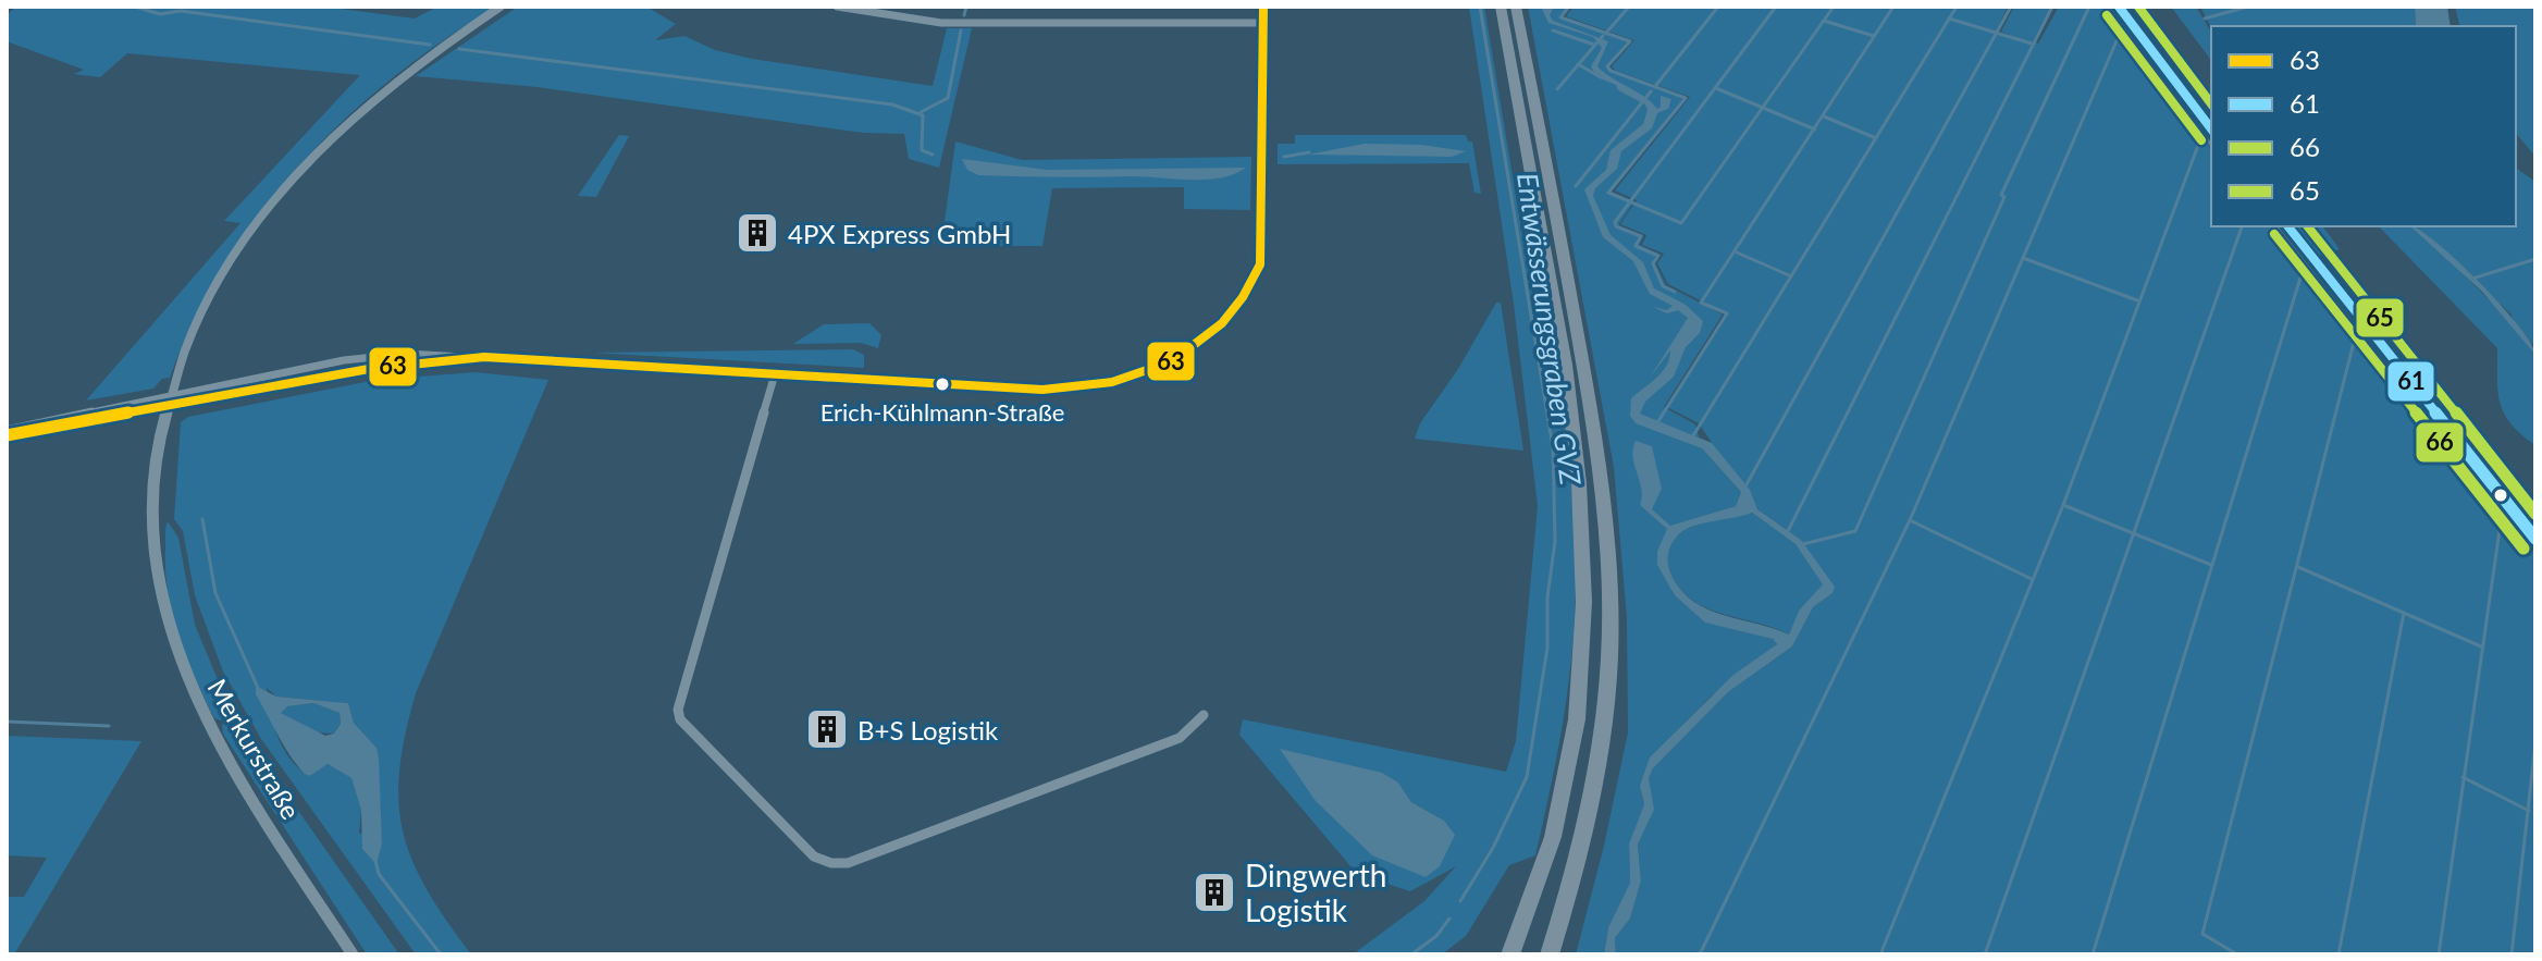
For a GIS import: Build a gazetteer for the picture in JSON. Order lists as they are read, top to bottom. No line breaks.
{"streets":{"street":["Merkurstraße"]},"water":["Entwässerungsgraben GVZ"],"places":{"building":["4PX Express GmbH","B+S Logistik","Dingwerth Logistik"],"other":["Erich-Kühlmann-Straße"]},"lines":["transit line 63","transit line 61","transit line 65","transit line 66"],"legend":["63","61","66","65"]}
